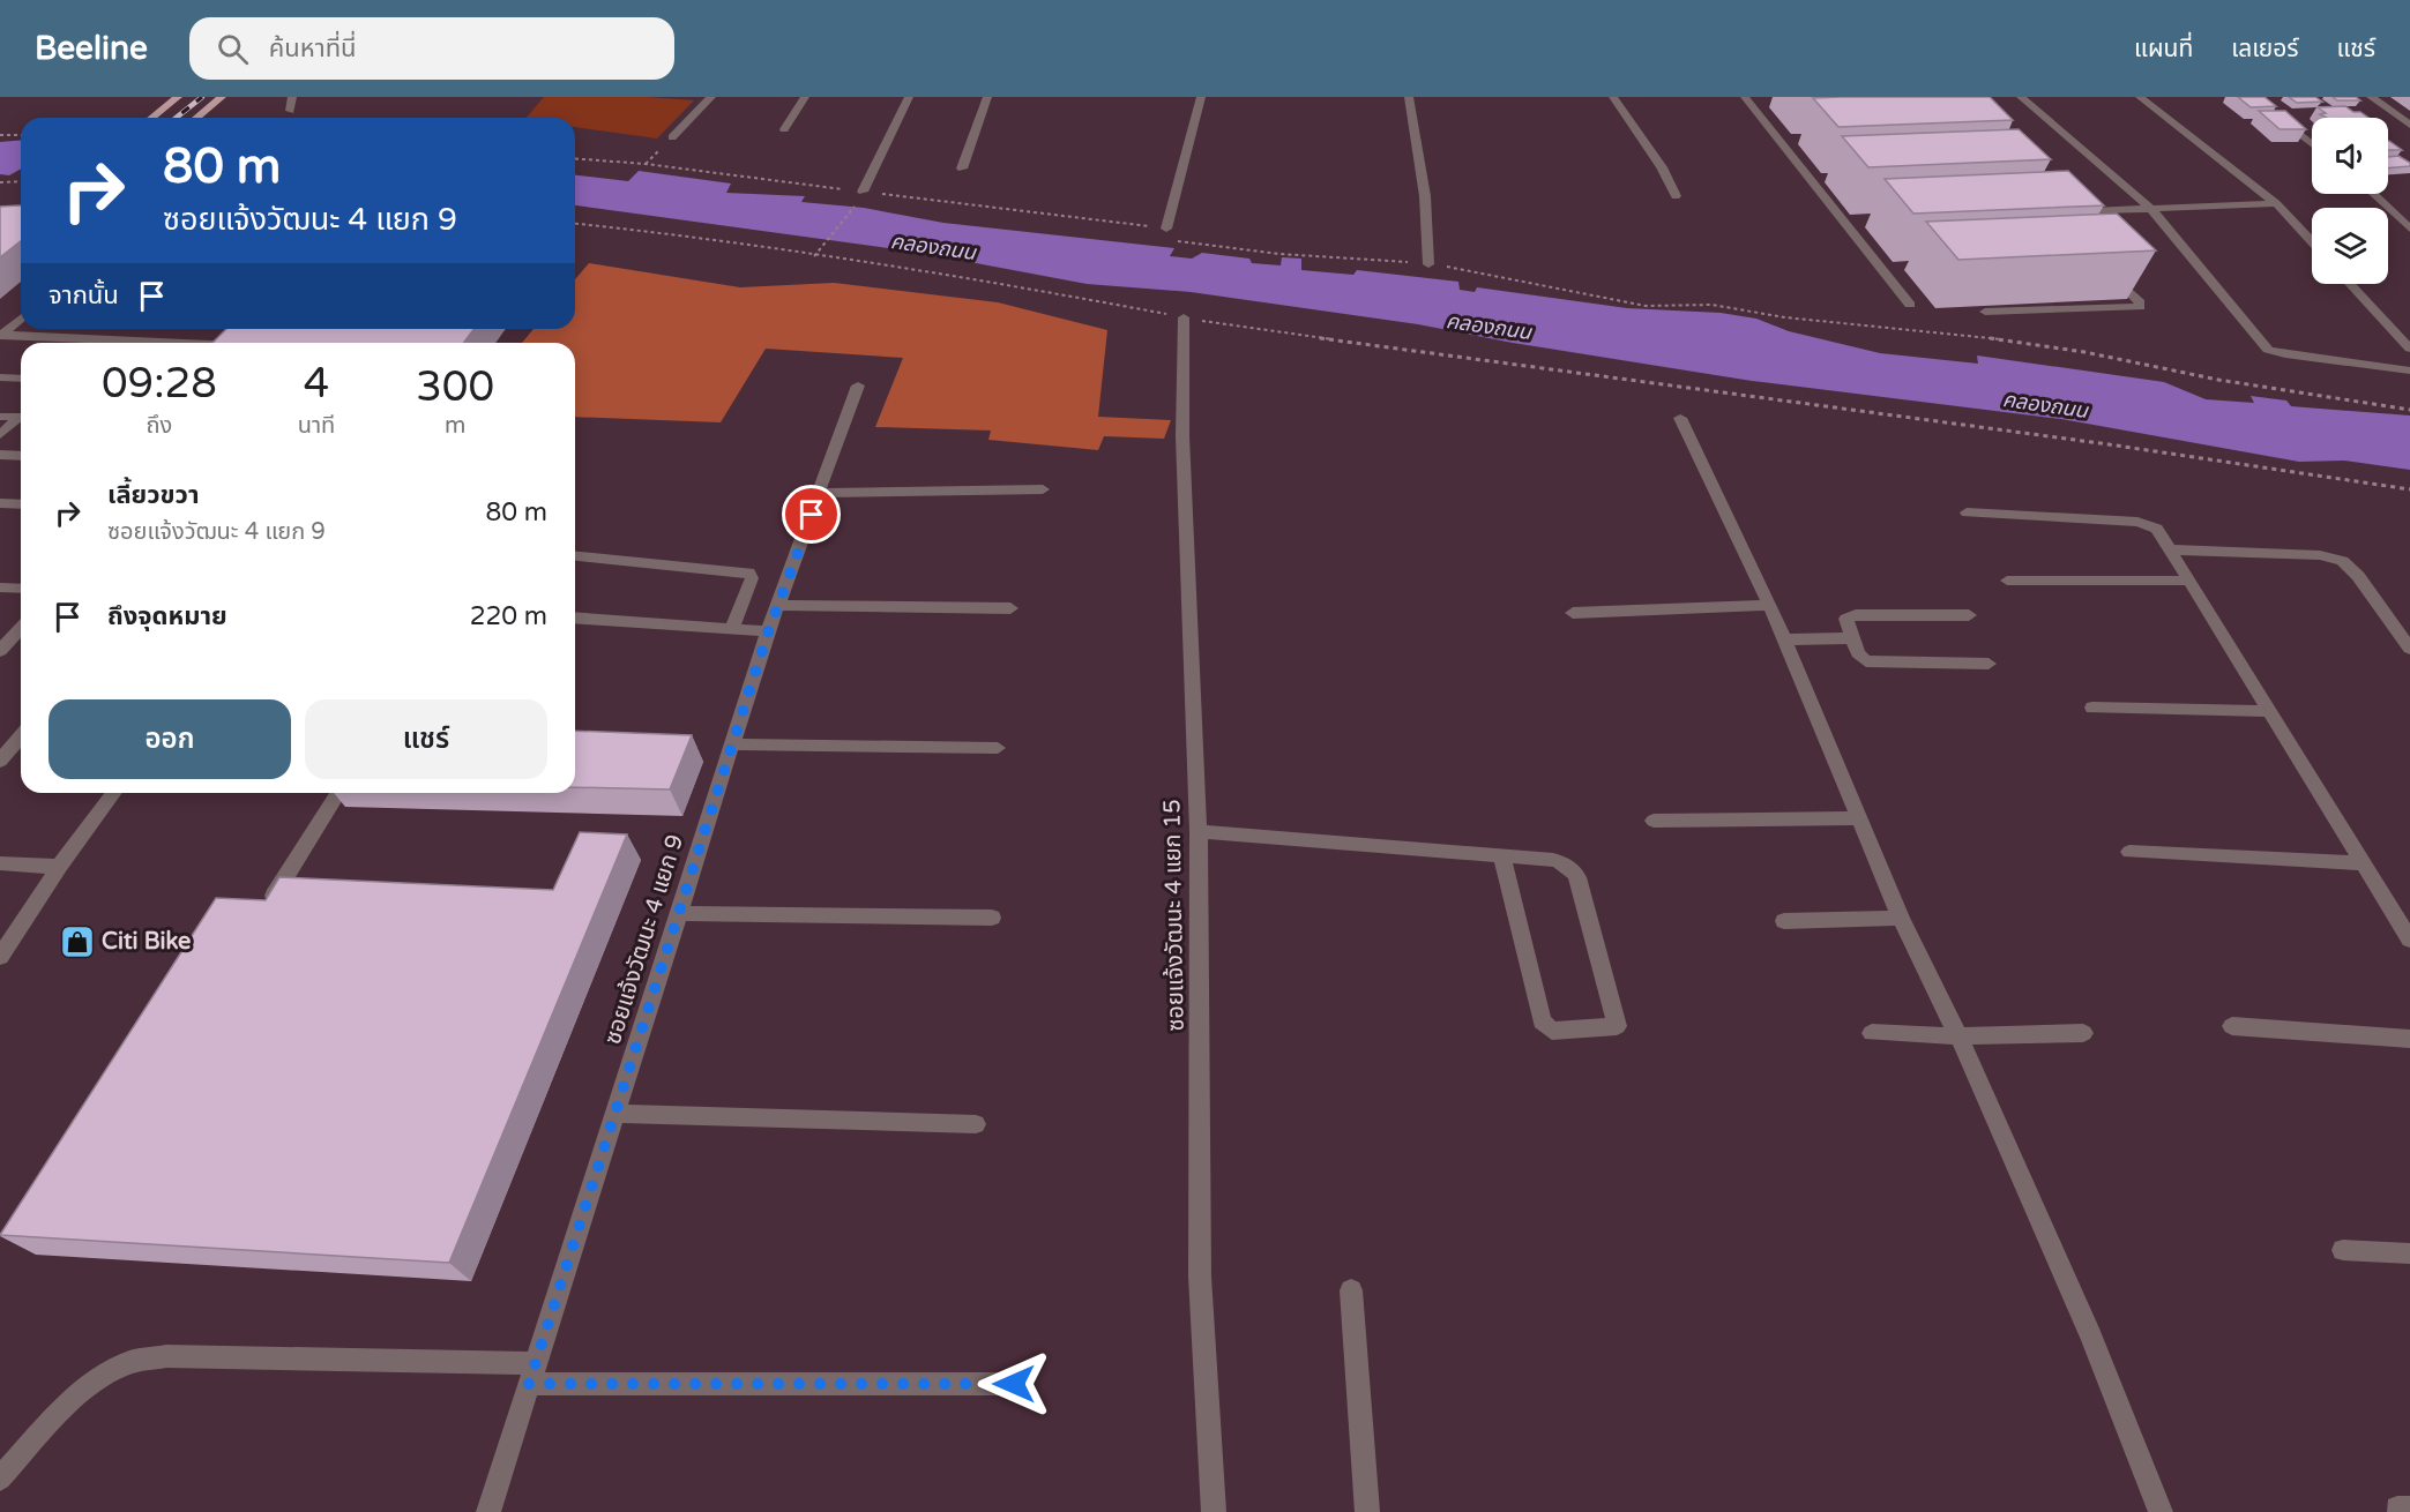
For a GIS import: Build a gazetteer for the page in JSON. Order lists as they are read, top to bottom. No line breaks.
{"streets":{"street":["ซอยแจ้งวัฒนะ 4 แยก 15","ซอยแจ้งวัฒนะ 4 แยก 9"]},"water":["คลองถนน"],"places":{"shop":["Citi Bike"]},"page":{"header":"Beeline","search":"ค้นหาที่นี่","nav":["แผนที่","เลเยอร์","แชร์"],"turn":["80 m","ซอยแจ้งวัฒนะ 4 แยก 9"],"then":"จากนั้น","eta":["09:28","ถึง","4","นาที","300","m"],"list":[{"name":"เลี้ยวขวา","note":"ซอยแจ้งวัฒนะ 4 แยก 9","value":"80 m"},{"name":"ถึงจุดหมาย","value":"220 m"}],"buttons":["ออก","แชร์"]}}
